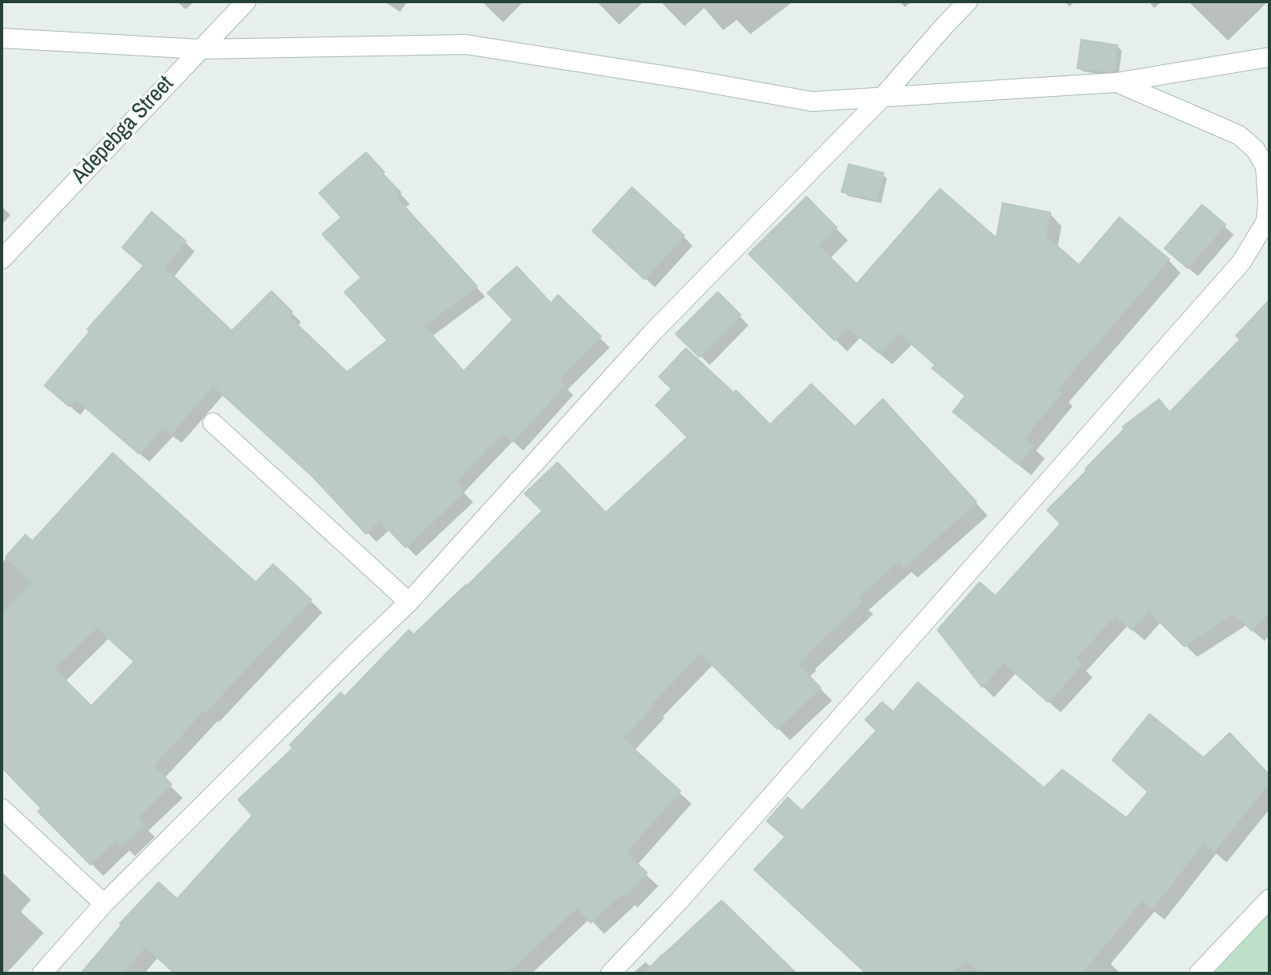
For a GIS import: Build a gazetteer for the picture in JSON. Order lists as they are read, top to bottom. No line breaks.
{"streets":{"street":["Adepebga Street"]}}
